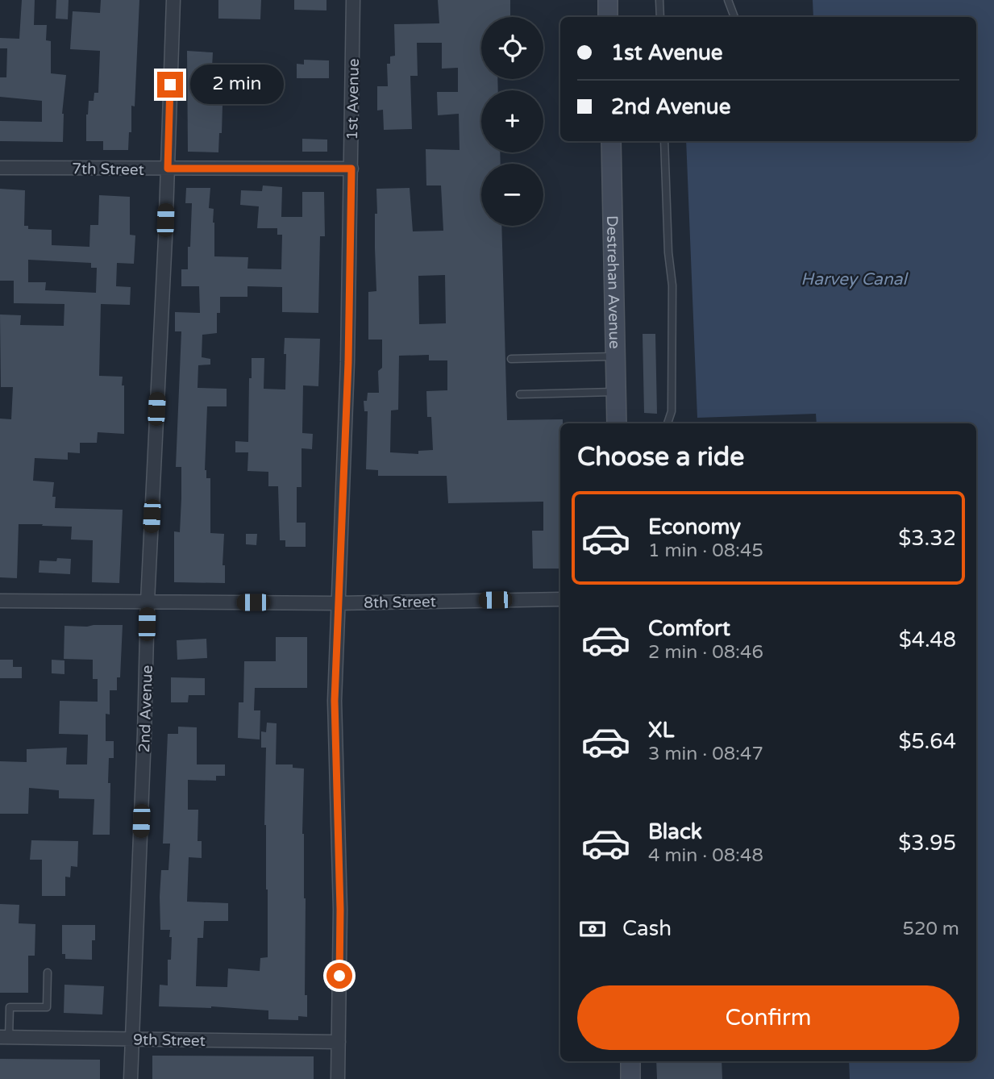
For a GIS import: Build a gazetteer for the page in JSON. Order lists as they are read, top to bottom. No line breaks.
{"streets":{"main road":["Destrehan Avenue"],"street":["1st Avenue","7th Street","8th Street","2nd Avenue","9th Street"]},"crossings":[["1st Avenue","7th Street"],["1st Avenue","8th Street"],["1st Avenue","9th Street"],["7th Street","2nd Avenue"],["8th Street","2nd Avenue"],["2nd Avenue","9th Street"]],"water":["Harvey Canal"],"page":{"map_buttons":["+","−"],"banner":["1st Avenue","2nd Avenue"],"bubble":"2 min","heading":"Choose a ride","list":[{"name":"Economy","note":"1 min · 08:45","value":"$3.32"},{"name":"Comfort","note":"2 min · 08:46","value":"$4.48"},{"name":"XL","note":"3 min · 08:47","value":"$5.64"},{"name":"Black","note":"4 min · 08:48","value":"$3.95"}],"pay":["Cash","520 m"],"buttons":"Confirm"}}
